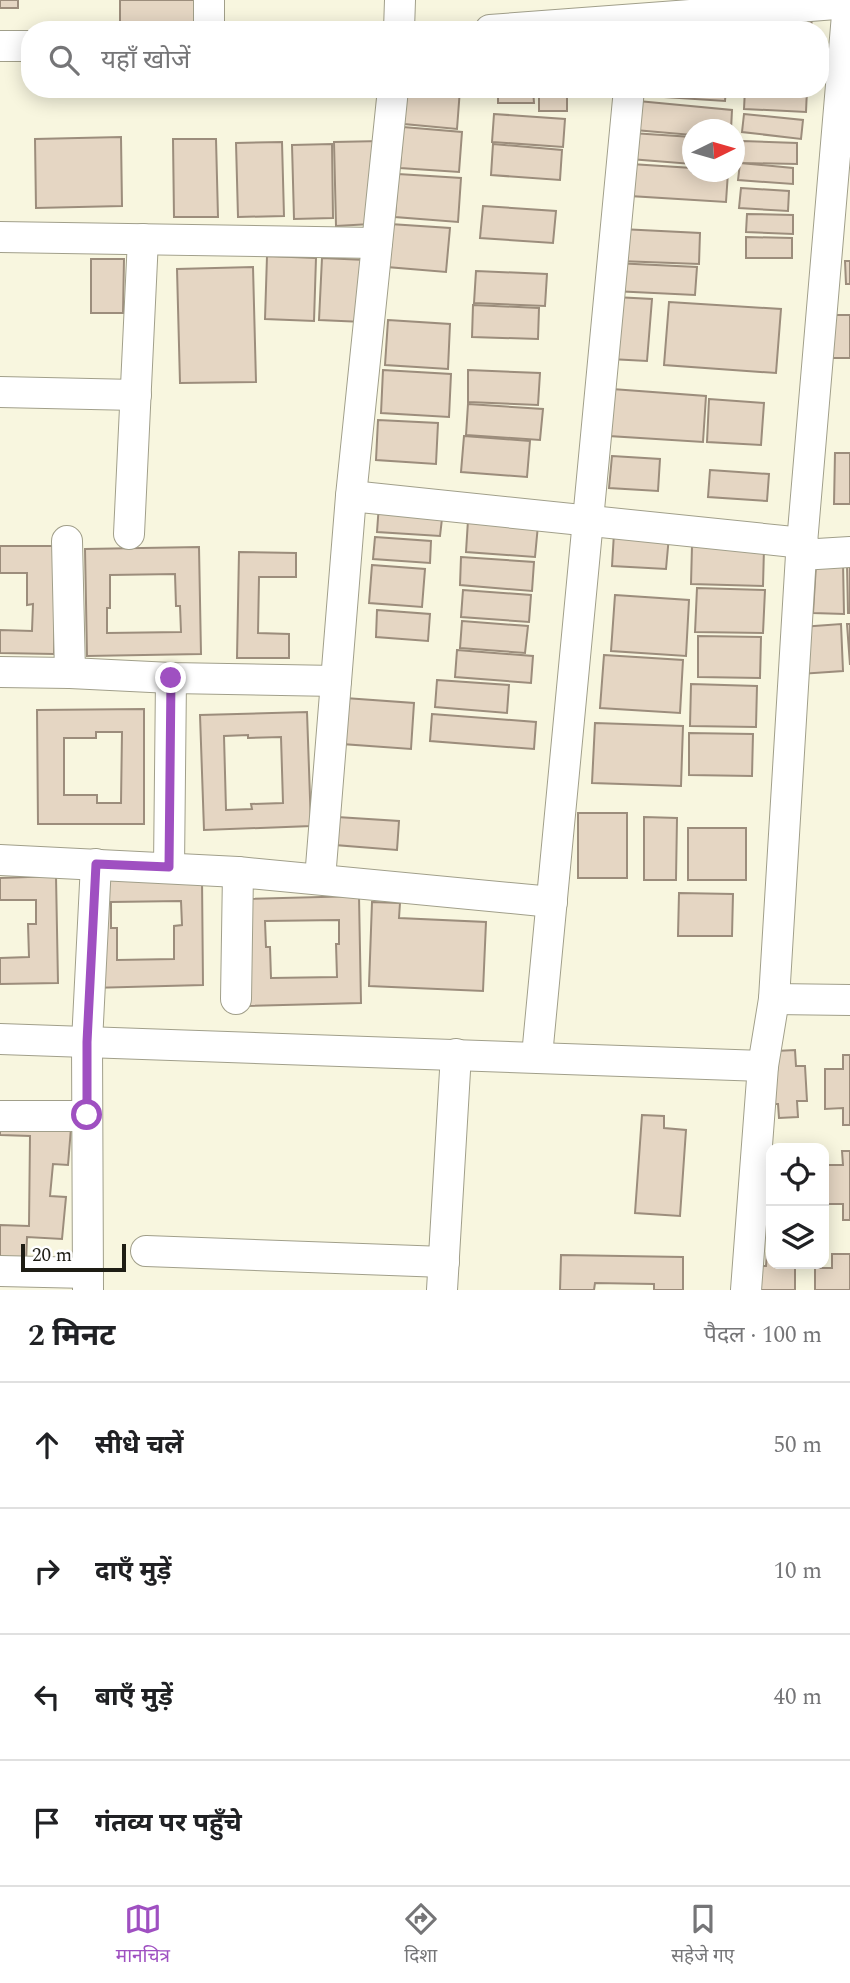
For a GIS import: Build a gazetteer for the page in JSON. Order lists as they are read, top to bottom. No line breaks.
{"scale_bar":"20 m","north":"right","page":{"search":"यहाँ खोजें","scale":"20 m","heading":["2 मिनट","पैदल · 100 m"],"list":[["सीधे चलें","50 m"],["दाएँ मुड़ें","10 m"],["बाएँ मुड़ें","40 m"],"गंतव्य पर पहुँचे"],"nav":["मानचित्र","दिशा","सहेजे गए"]}}
